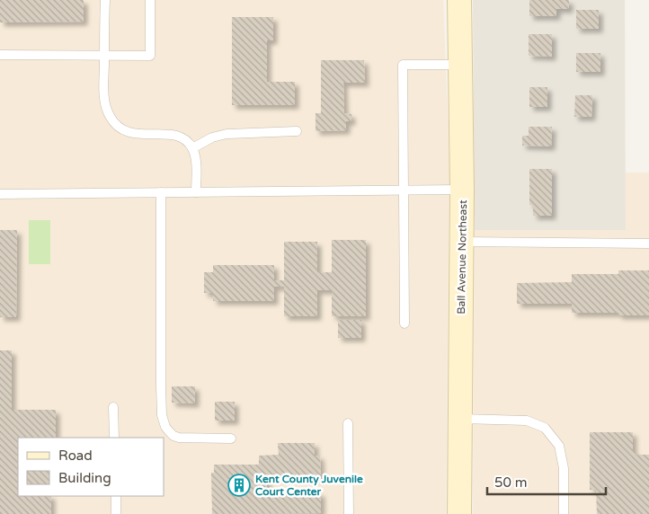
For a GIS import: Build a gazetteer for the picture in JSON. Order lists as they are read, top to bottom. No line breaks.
{"streets":{"street":["Ball Avenue Northeast"]},"places":{"building":["Kent County Juvenile Court Center"]},"legend":["Road","Building"],"scale_bar":"50 m"}
